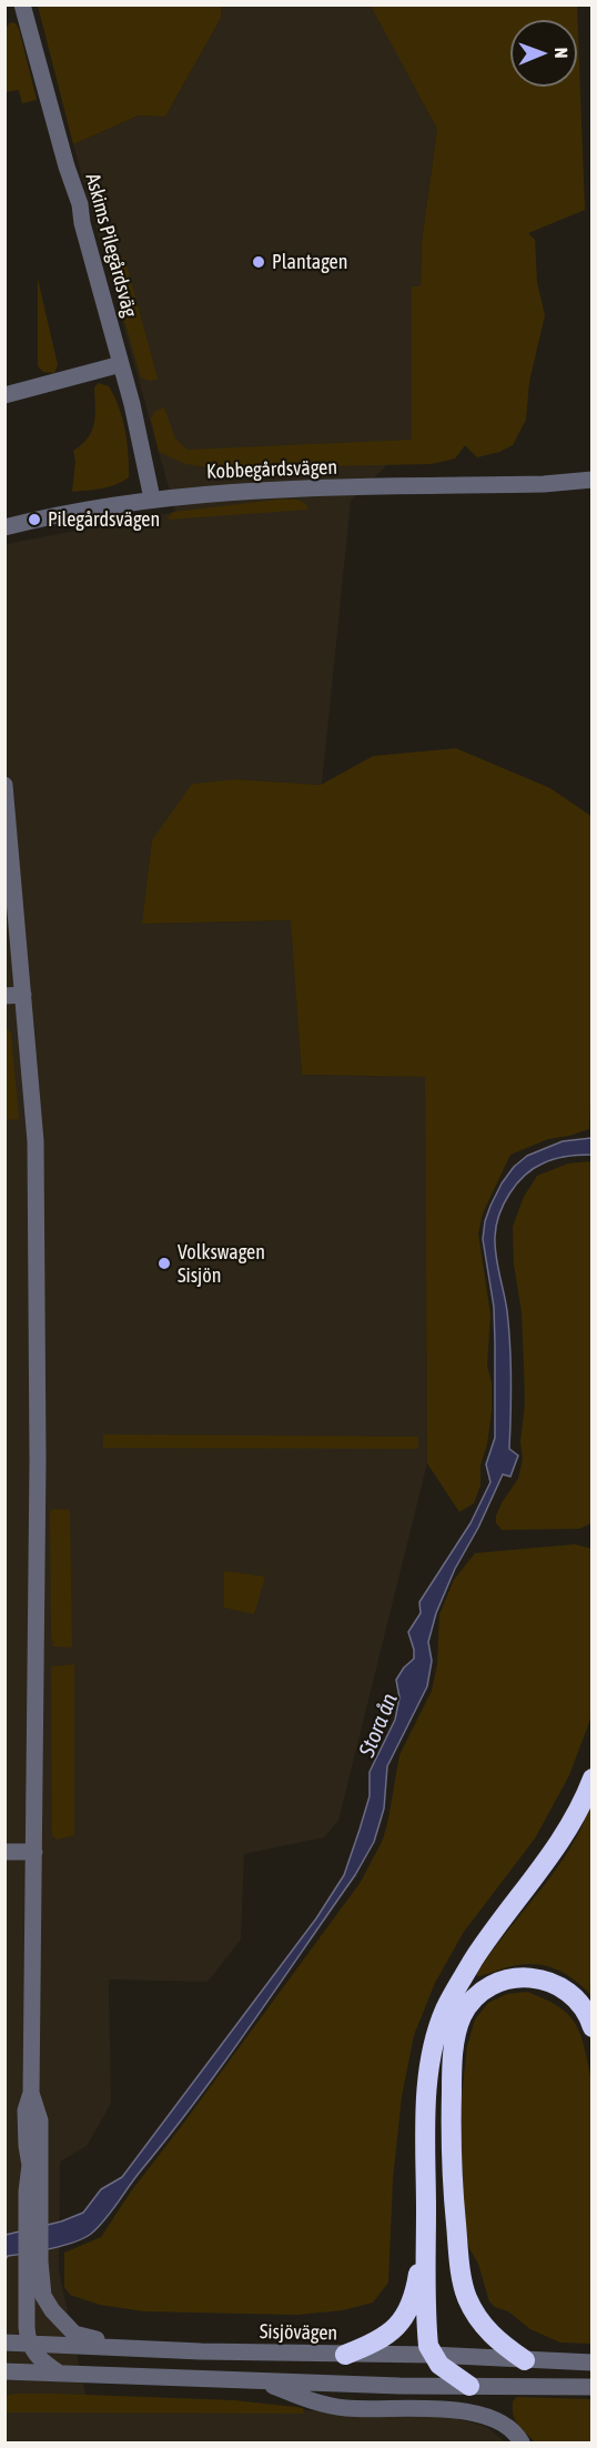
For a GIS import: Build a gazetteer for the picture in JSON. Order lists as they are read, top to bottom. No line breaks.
{"streets":{"street":["Askims Pilegårdsväg","Kobbegårdsvägen","Sisjövägen"]},"crossings":[["Askims Pilegårdsväg","Kobbegårdsvägen"]],"water":["Stora ån"],"places":["Plantagen","Pilegårdsvägen","Volkswagen Sisjön"],"north":"right"}
